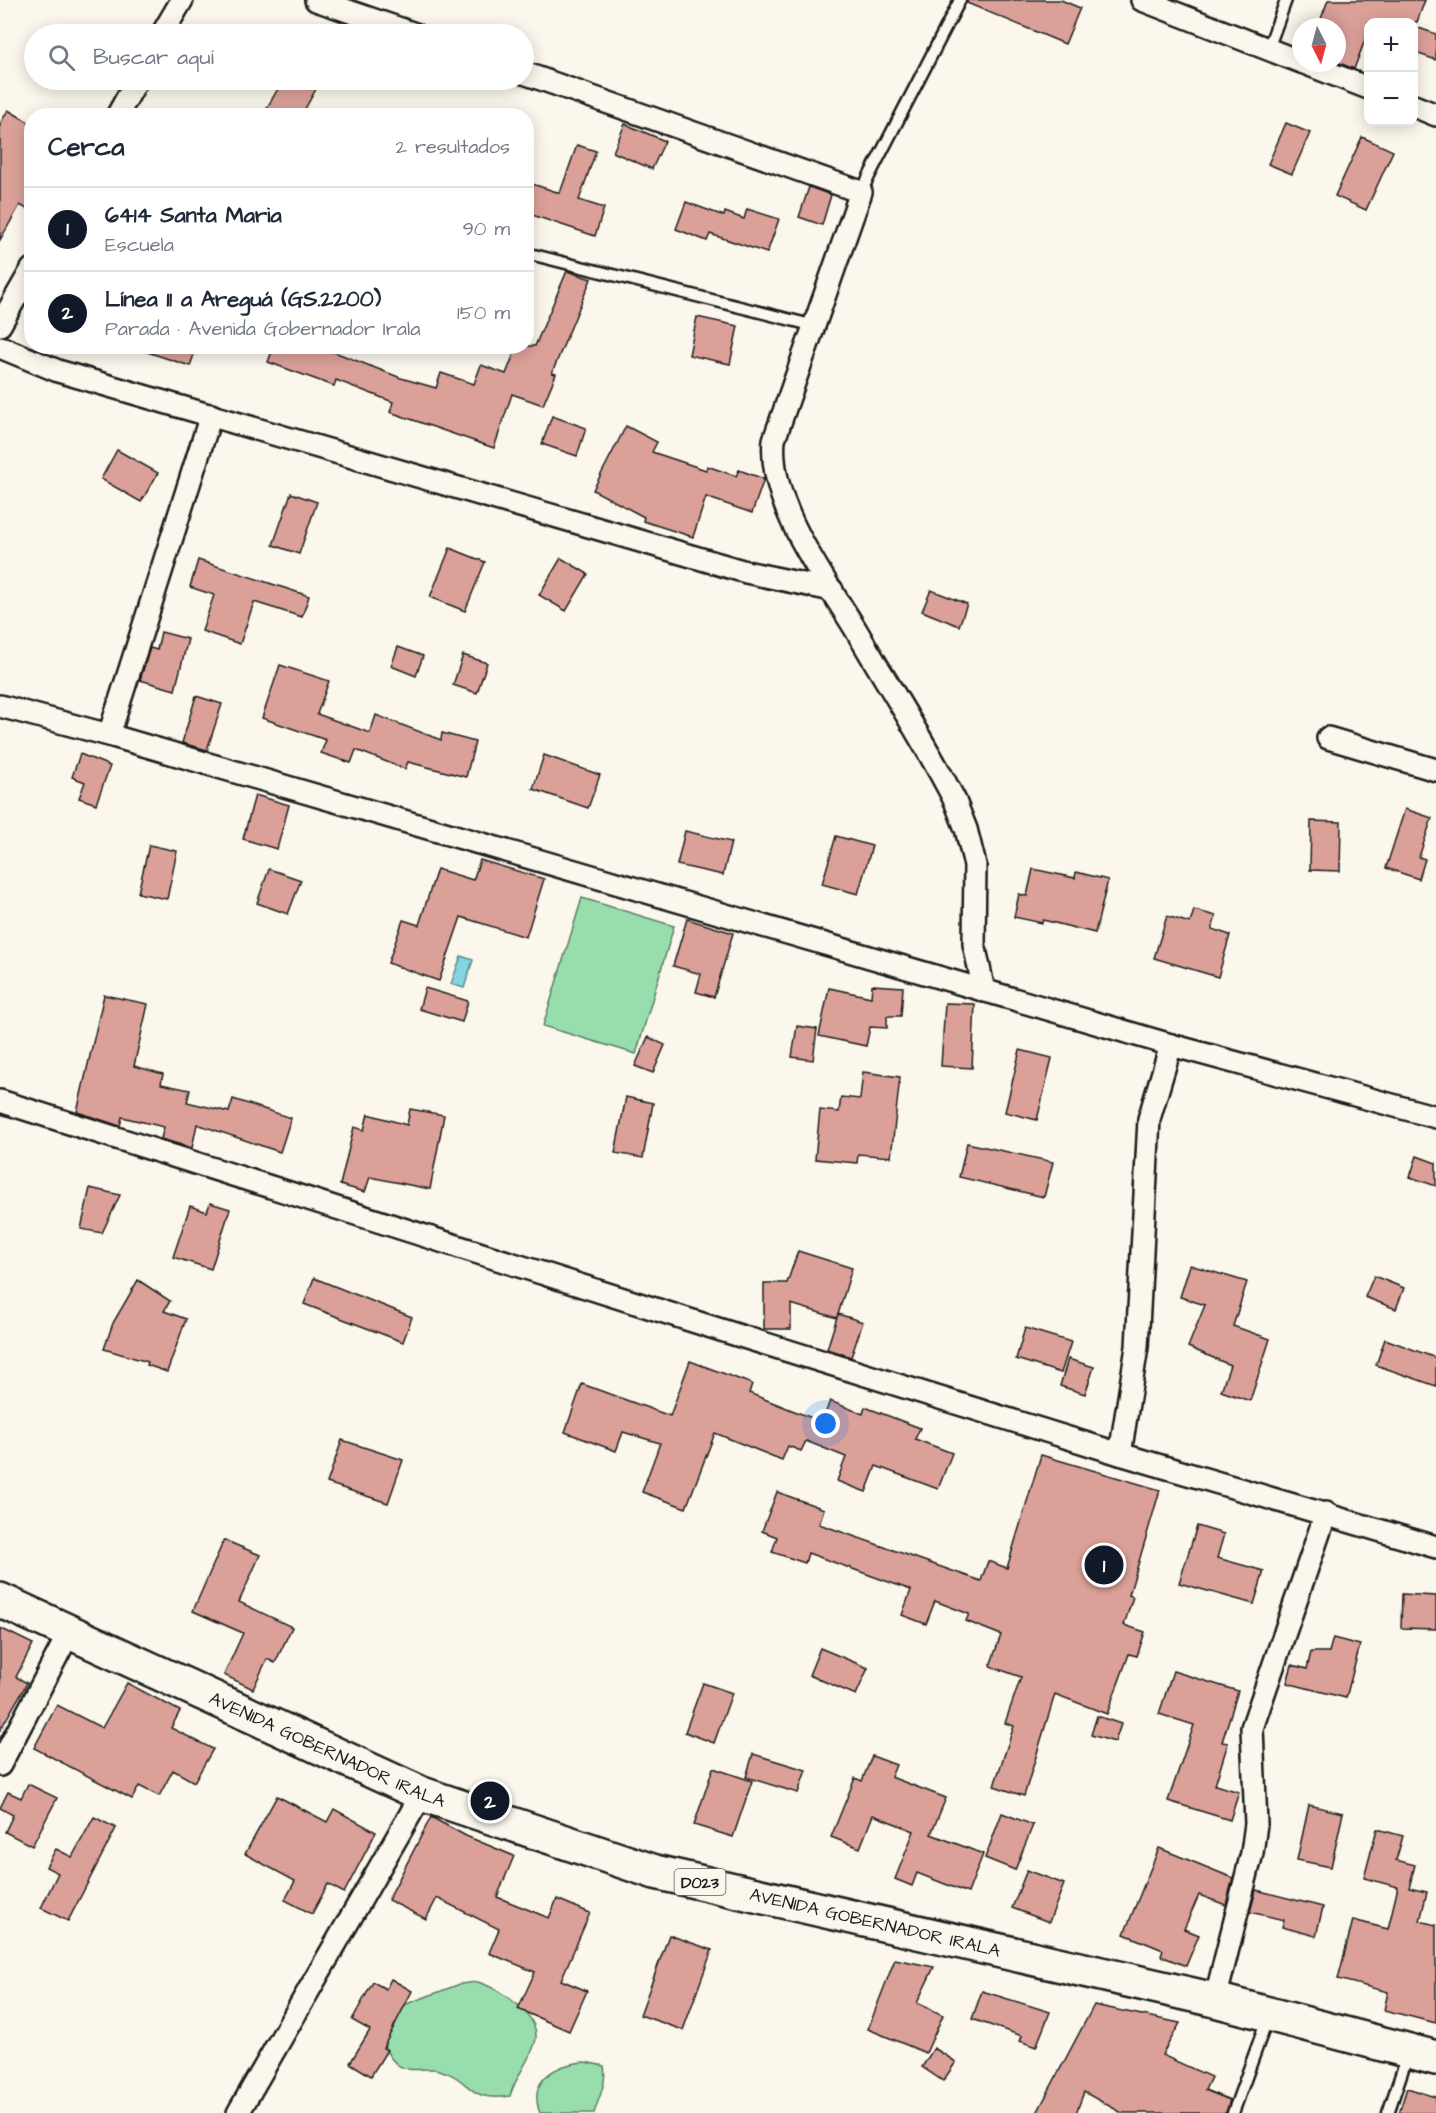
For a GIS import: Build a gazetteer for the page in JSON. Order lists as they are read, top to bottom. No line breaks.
{"streets":{"main road":["AVENIDA GOBERNADOR IRALA","D023"]},"north":"bottom","page":{"map_buttons":["+","−"],"search":"Buscar aquí","heading":["Cerca","2 resultados"],"list":[{"mark":"1","name":"6414 Santa Maria","note":"Escuela","value":"90 m"},{"mark":"2","name":"Línea 11 a Areguá (GS.2200)","note":"Parada · Avenida Gobernador Irala","value":"150 m"}],"pins":["1","2"]}}
